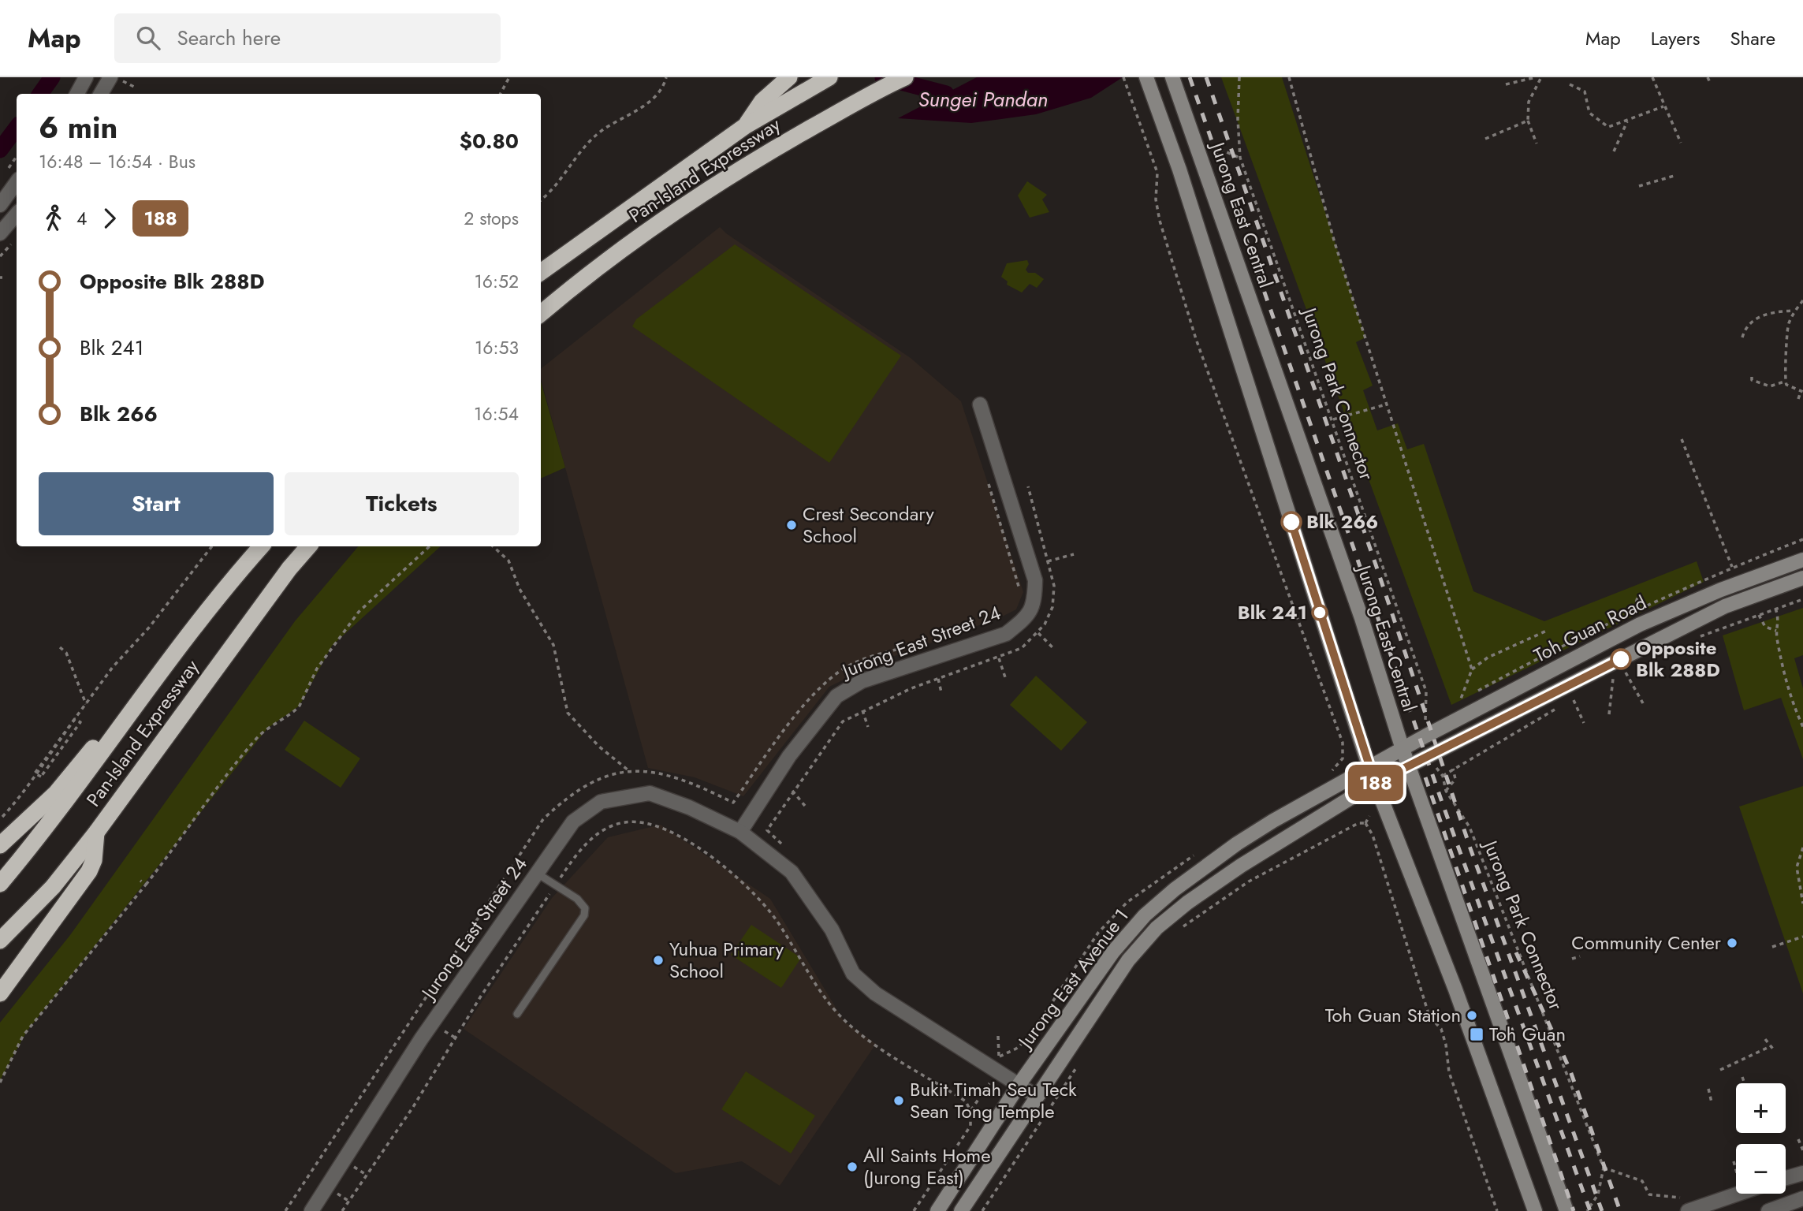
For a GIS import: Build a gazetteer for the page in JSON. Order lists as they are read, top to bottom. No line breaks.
{"streets":{"highway":["Pan-Island Expressway"],"main road":["Jurong East Central","Toh Guan Road","Jurong East Avenue 1"],"street":["Jurong East Street 24"],"path":["Jurong Park Connector"]},"crossings":[["Jurong East Central","Toh Guan Road"],["Jurong East Central","Jurong East Avenue 1"],["Toh Guan Road","Jurong East Avenue 1"],["Jurong East Street 24","Jurong East Avenue 1"]],"water":["Sungei Pandan"],"places":{"other":["Blk 266","Crest Secondary School","Blk 241","Opposite Blk 288D","Community Center","Yuhua Primary School","Toh Guan Station","Bukit Timah Seu Teck Sean Tong Temple","All Saints Home (Jurong East)"],"transit":["Toh Guan"]},"lines":["bus line 188"],"page":{"header":"Map","search":"Search here","nav":["Map","Layers","Share"],"on_map":"188","heading":["6 min","16:48 – 16:54 · Bus","$0.80"],"legs":["4","188","2 stops"],"list":[{"name":"Opposite Blk 288D","value":"16:52"},{"name":"Blk 241","value":"16:53"},{"name":"Blk 266","value":"16:54"}],"buttons":["Start","Tickets"],"map_buttons":["+","−"]}}
